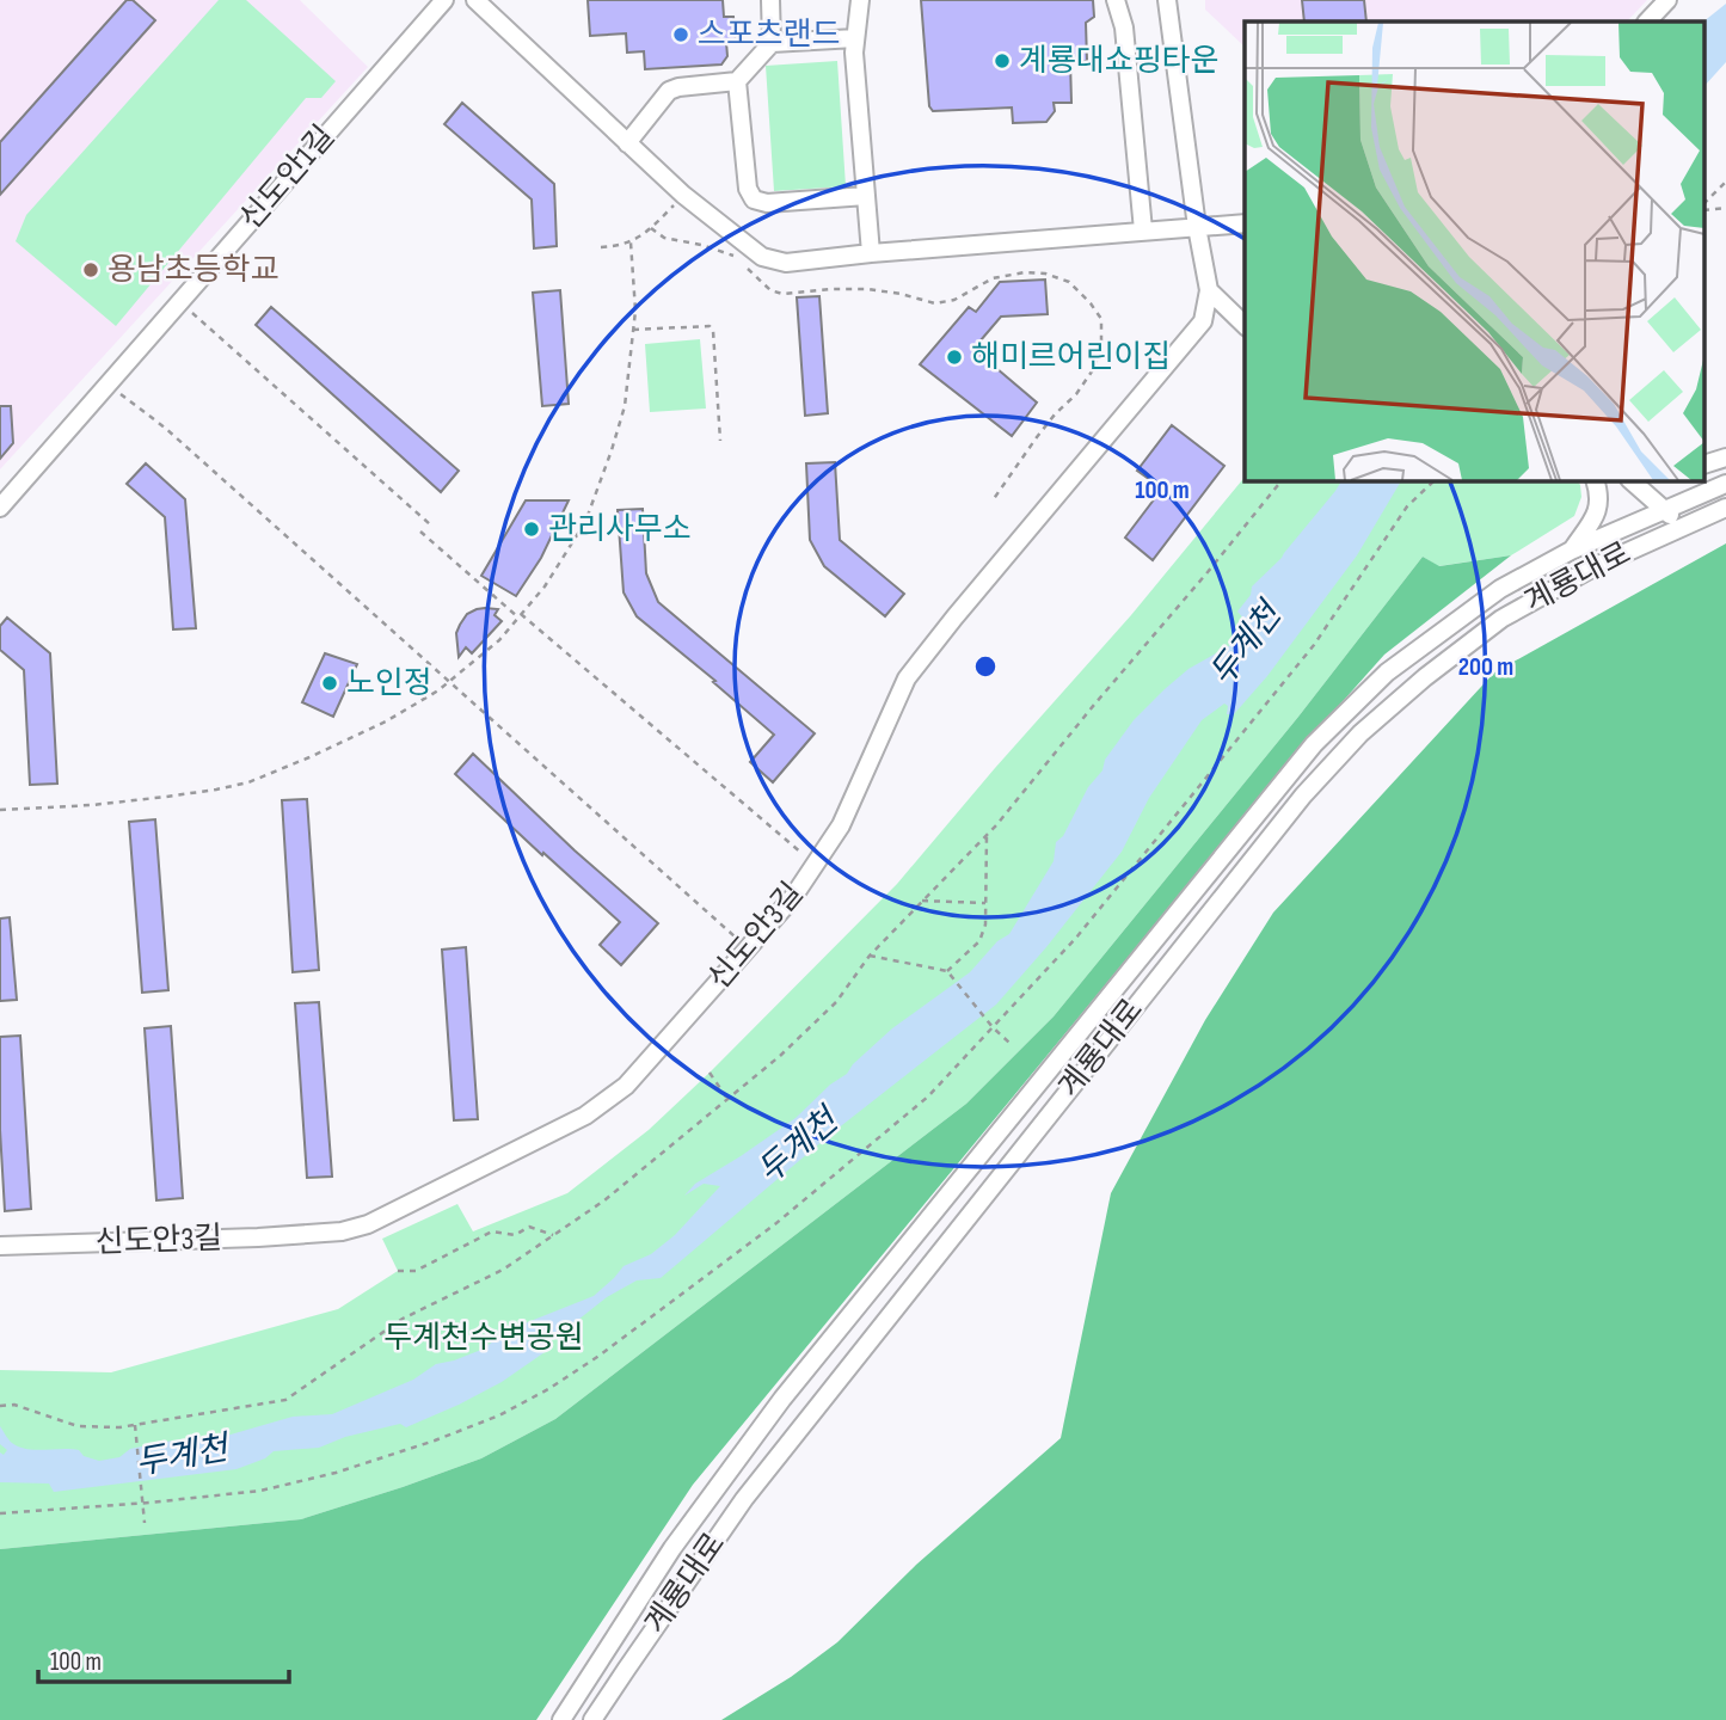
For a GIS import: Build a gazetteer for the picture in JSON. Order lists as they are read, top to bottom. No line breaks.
{"streets":{"street":["신도안1길","계룡대로","신도안3길"]},"water":["두계천"],"parks":["두계천수변공원"],"places":["스포츠랜드","계룡대쇼핑타운","용남초등학교","해미르어린이집","관리사무소","노인정"],"scale_bar":"100 m","rings":["100 m","200 m"]}
